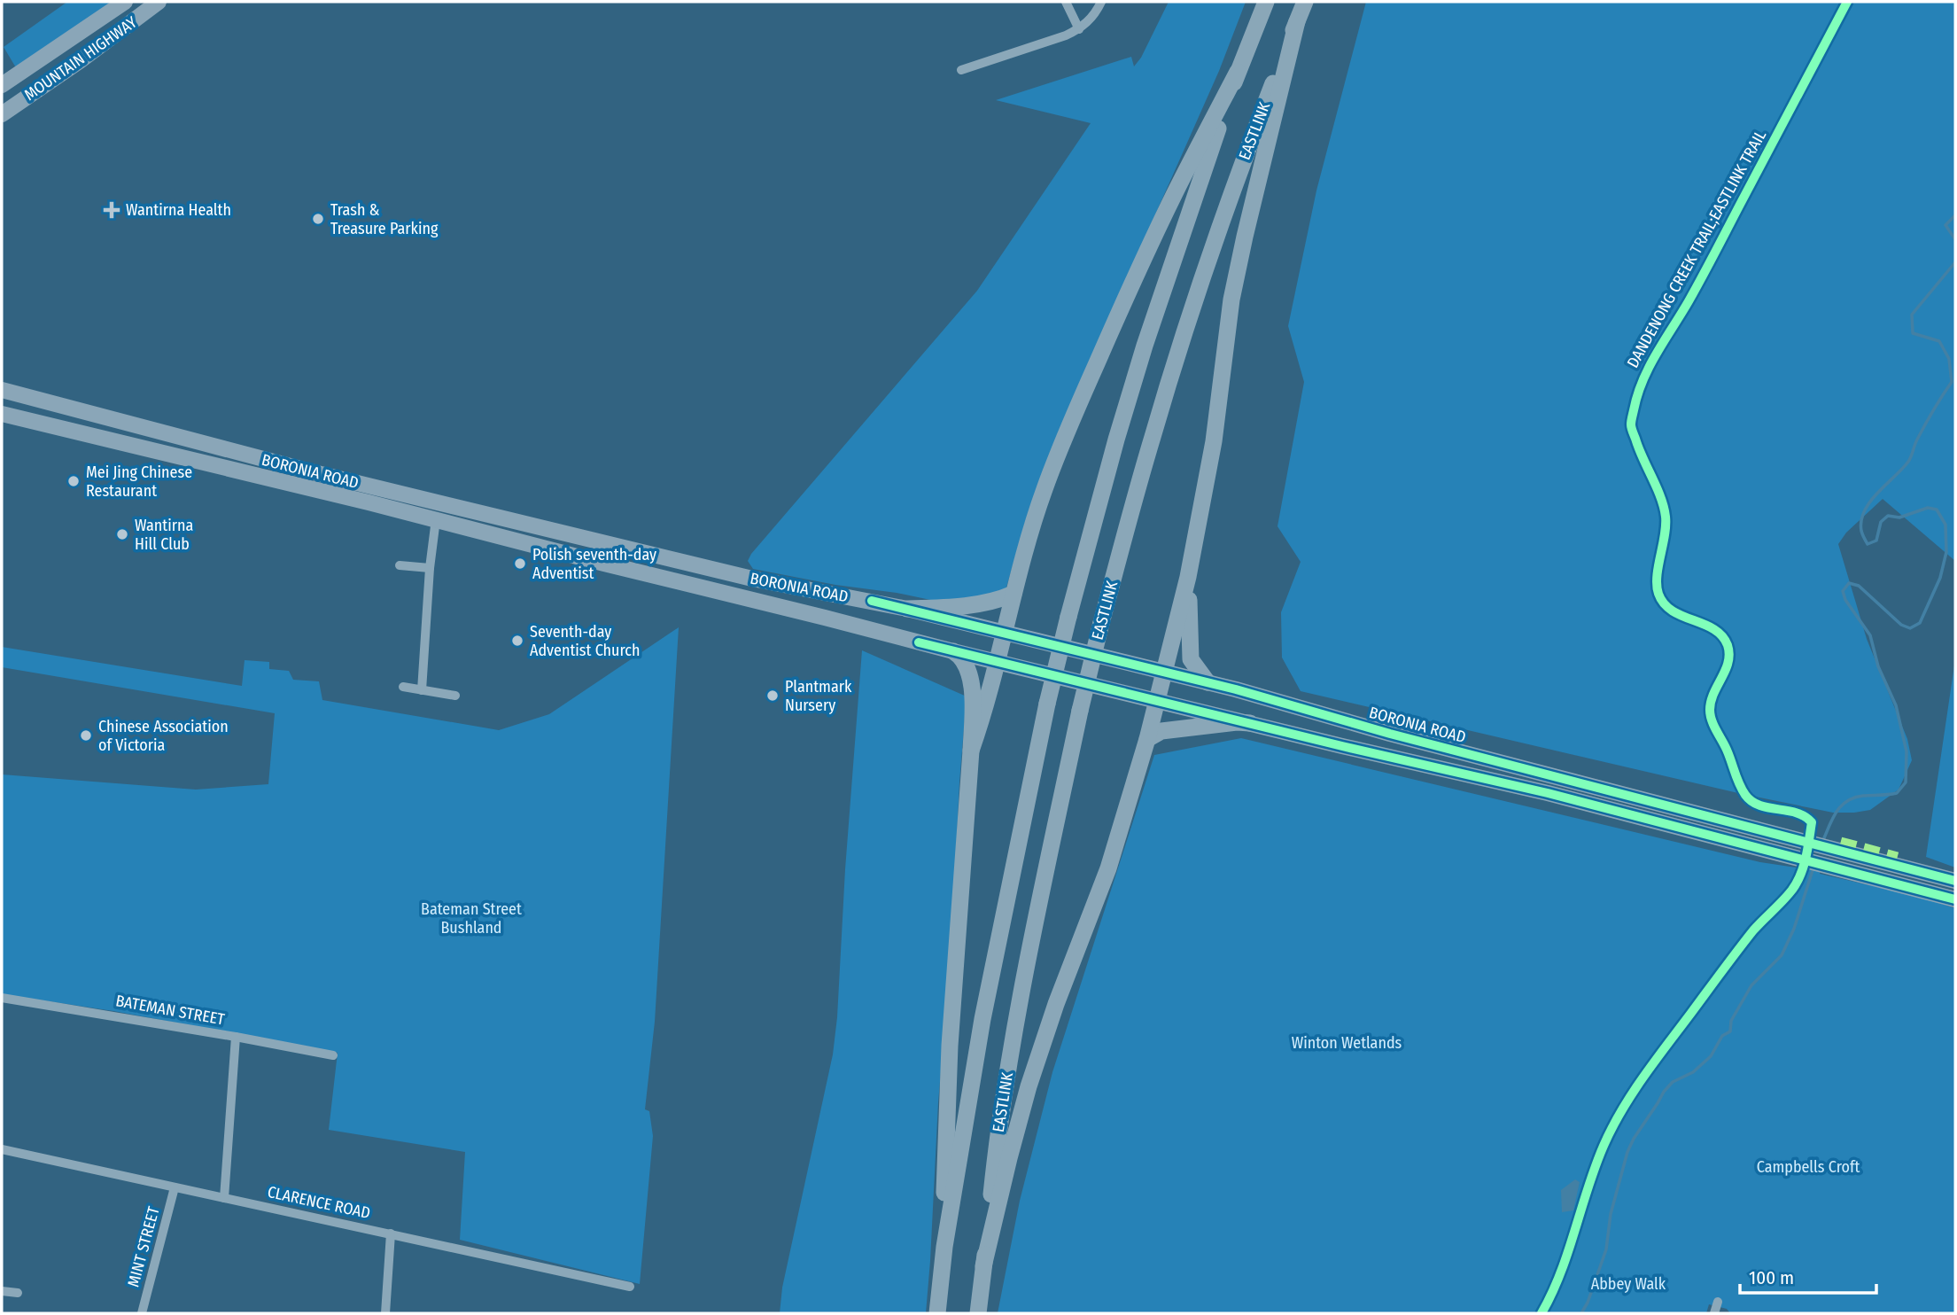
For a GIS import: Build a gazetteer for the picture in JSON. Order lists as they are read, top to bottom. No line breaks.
{"streets":{"highway":["EASTLINK"],"main road":["MOUNTAIN HIGHWAY","BORONIA ROAD"],"street":["BATEMAN STREET","CLARENCE ROAD","MINT STREET"],"cycle path":["DANDENONG CREEK TRAIL;EASTLINK TRAIL"]},"crossings":[["CLARENCE ROAD","MINT STREET"]],"parks":["Bateman Street Bushland","Winton Wetlands","Campbells Croft","Abbey Walk"],"places":{"health":["Wantirna Health"],"other":["Trash & Treasure Parking","Mei Jing Chinese Restaurant","Wantirna Hill Club","Polish seventh-day Adventist","Seventh-day Adventist Church","Plantmark Nursery","Chinese Association of Victoria"]},"scale_bar":"100 m"}
